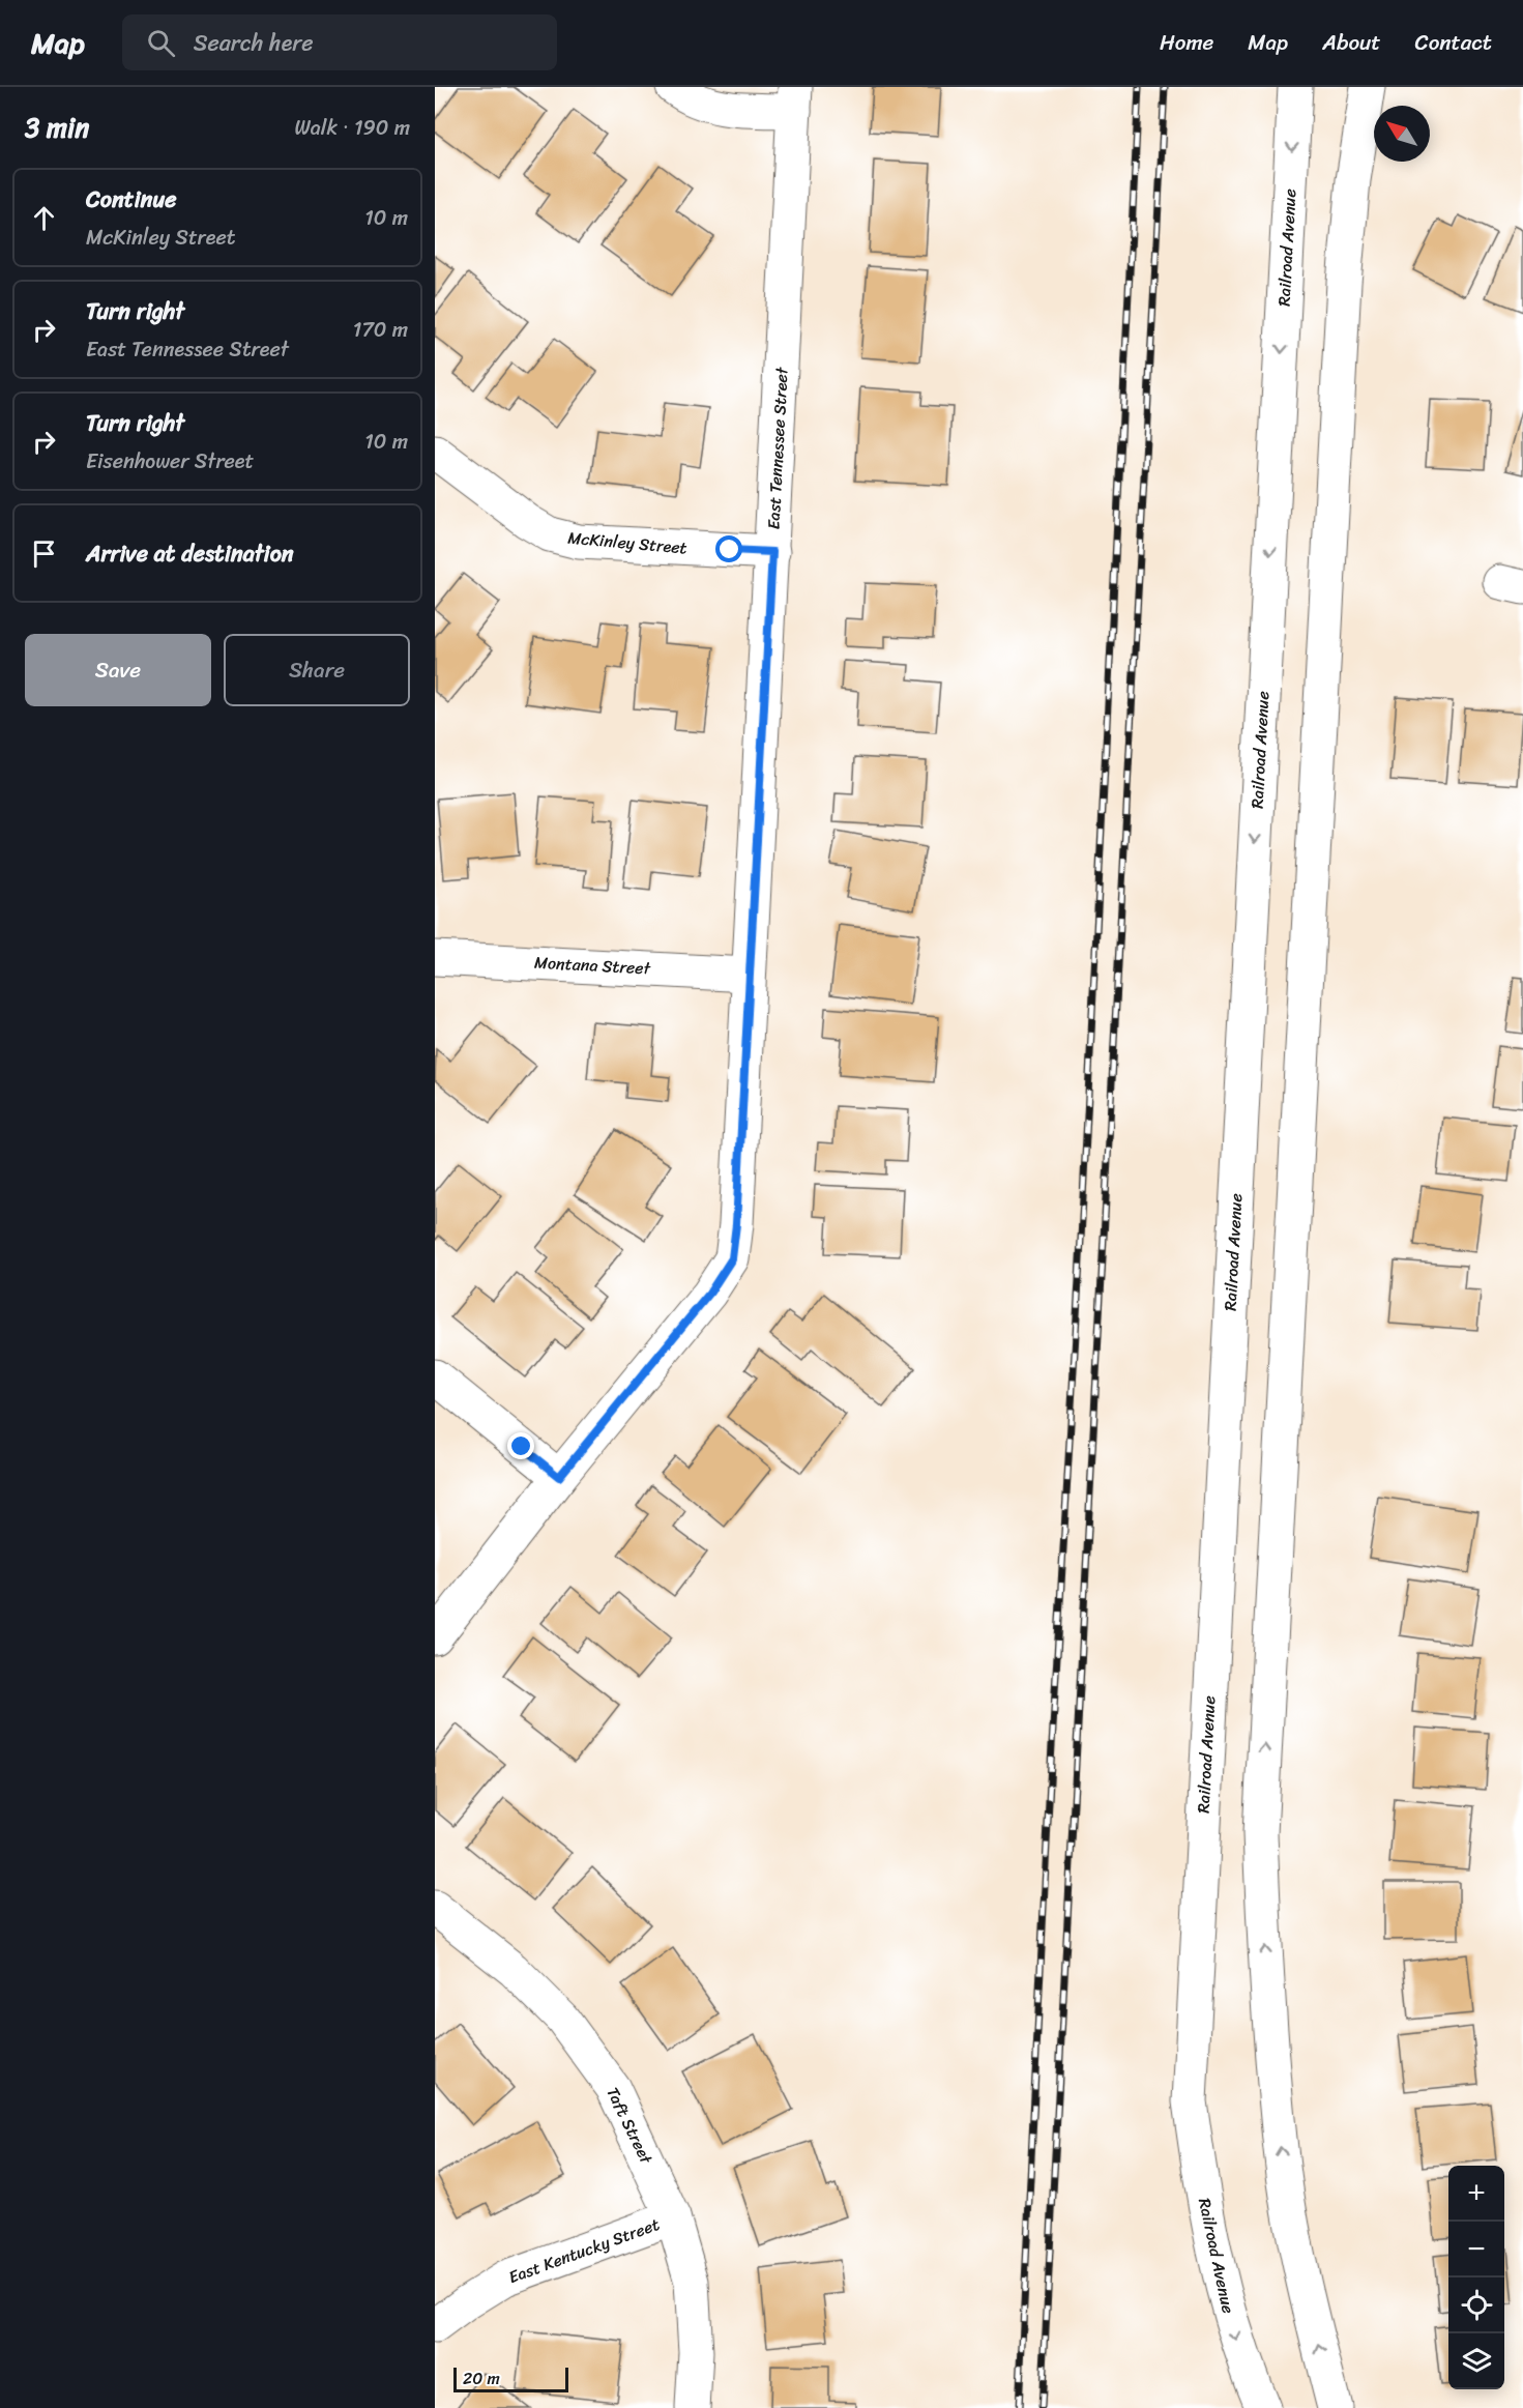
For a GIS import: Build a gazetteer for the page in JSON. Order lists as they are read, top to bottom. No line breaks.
{"streets":{"street":["Railroad Avenue","East Tennessee Street","McKinley Street","Montana Street","Taft Street","East Kentucky Street"]},"crossings":[["East Tennessee Street","McKinley Street"],["East Tennessee Street","Montana Street"],["Taft Street","East Kentucky Street"]],"scale_bar":"20 m","north":"top left","page":{"header":"Map","search":"Search here","nav":["Home","Map","About","Contact"],"heading":["3 min","Walk · 190 m"],"list":[["Continue","McKinley Street","10 m"],["Turn right","East Tennessee Street","170 m"],["Turn right","Eisenhower Street","10 m"],"Arrive at destination"],"buttons":["Save","Share"],"map_buttons":["+","−"],"scale":"20 m"}}
